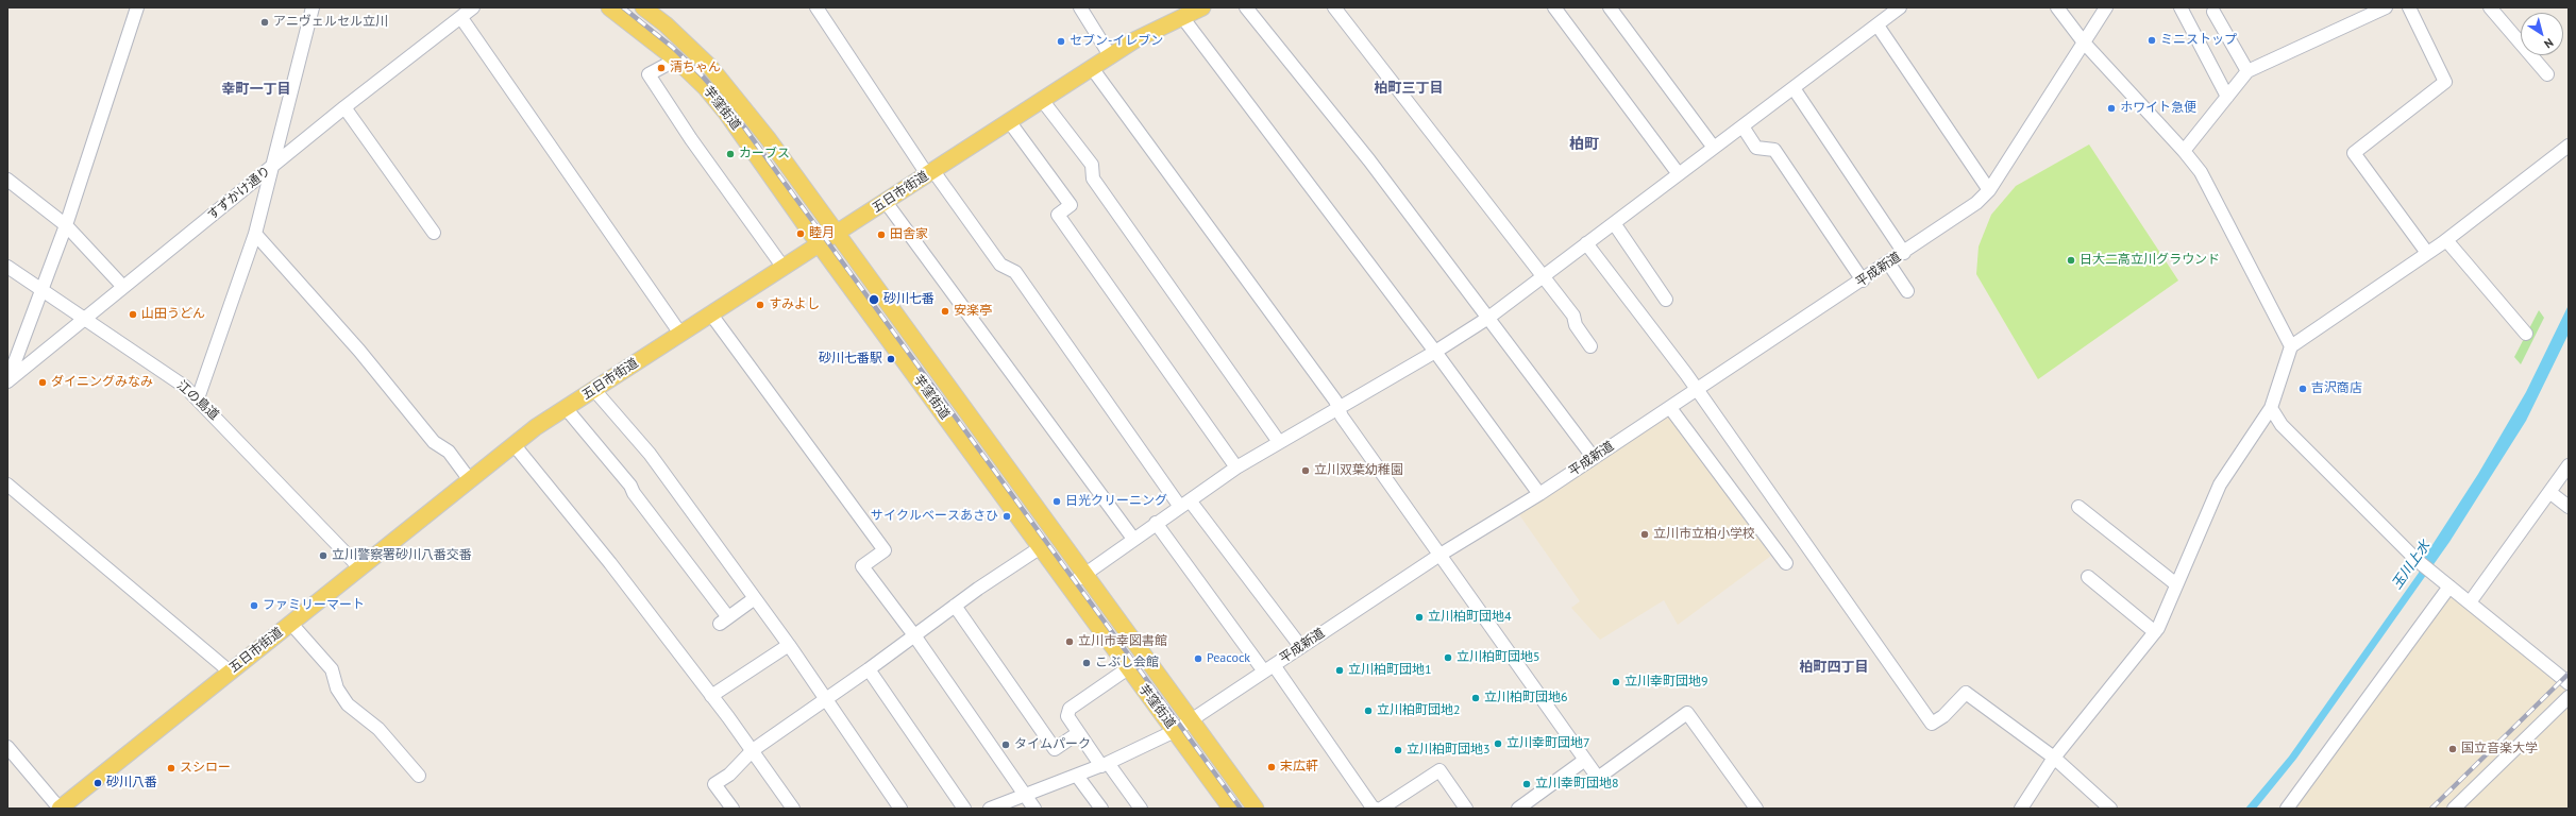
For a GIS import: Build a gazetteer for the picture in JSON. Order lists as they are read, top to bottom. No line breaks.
{"streets":{"main road":["芋窪街道","五日市街道"],"street":["すずかけ通り","平成新道","江の島道"]},"crossings":[["芋窪街道","五日市街道"],["芋窪街道","平成新道"],["五日市街道","江の島道"],["すずかけ通り","江の島道"]],"districts":["柏町三丁目","幸町一丁目","柏町","柏町四丁目"],"water":["玉川上水"],"places":["アニヴェルセル立川","ミニストップ","セブン-イレブン","清ちゃん","ホワイト急便","カーブス","睦月","田舎家","日大二高立川グラウンド","砂川七番","すみよし","安楽亭","山田うどん","砂川七番駅","ダイニングみなみ","吉沢商店","立川双葉幼稚園","日光クリーニング","サイクルベースあさひ","立川市立柏小学校","立川警察署砂川八番交番","ファミリーマート","立川柏町団地4","立川市幸図書館","立川柏町団地5","Peacock","こぶし会館","立川柏町団地1","立川幸町団地9","立川柏町団地6","立川柏町団地2","立川幸町団地7","タイムパーク","国立音楽大学","立川柏町団地3","末広軒","スシロー","砂川八番","立川幸町団地8"],"north":"bottom right"}
